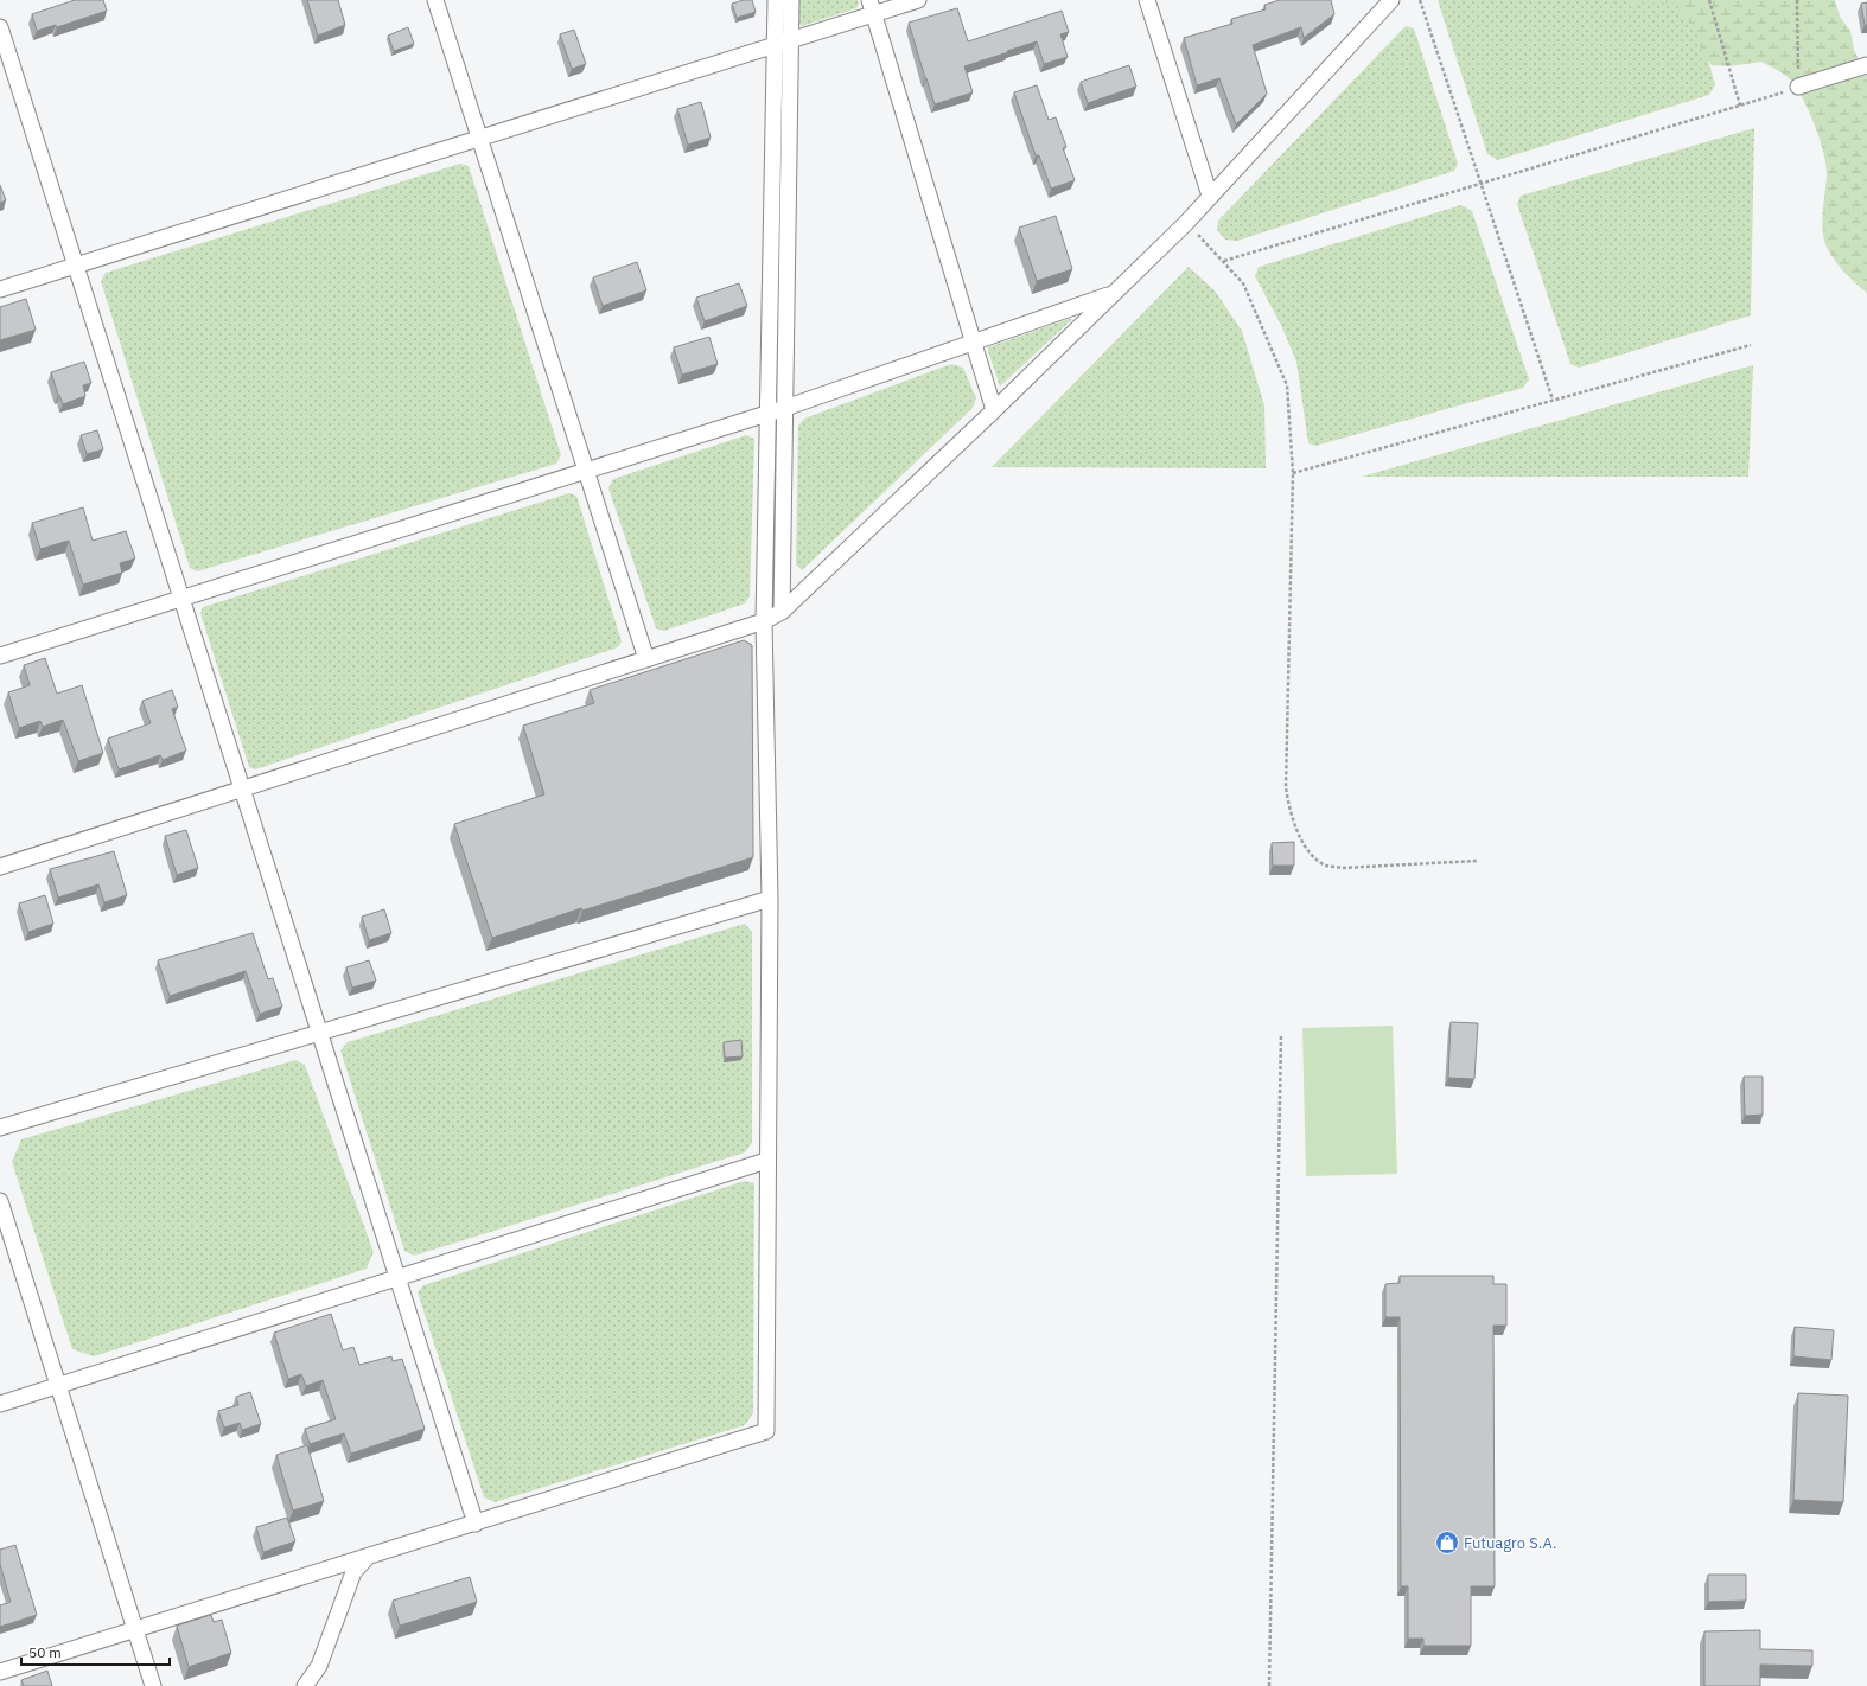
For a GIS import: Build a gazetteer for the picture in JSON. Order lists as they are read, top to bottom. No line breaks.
{"places":{"shop":["Futuagro S.A."]},"scale_bar":"50 m"}
